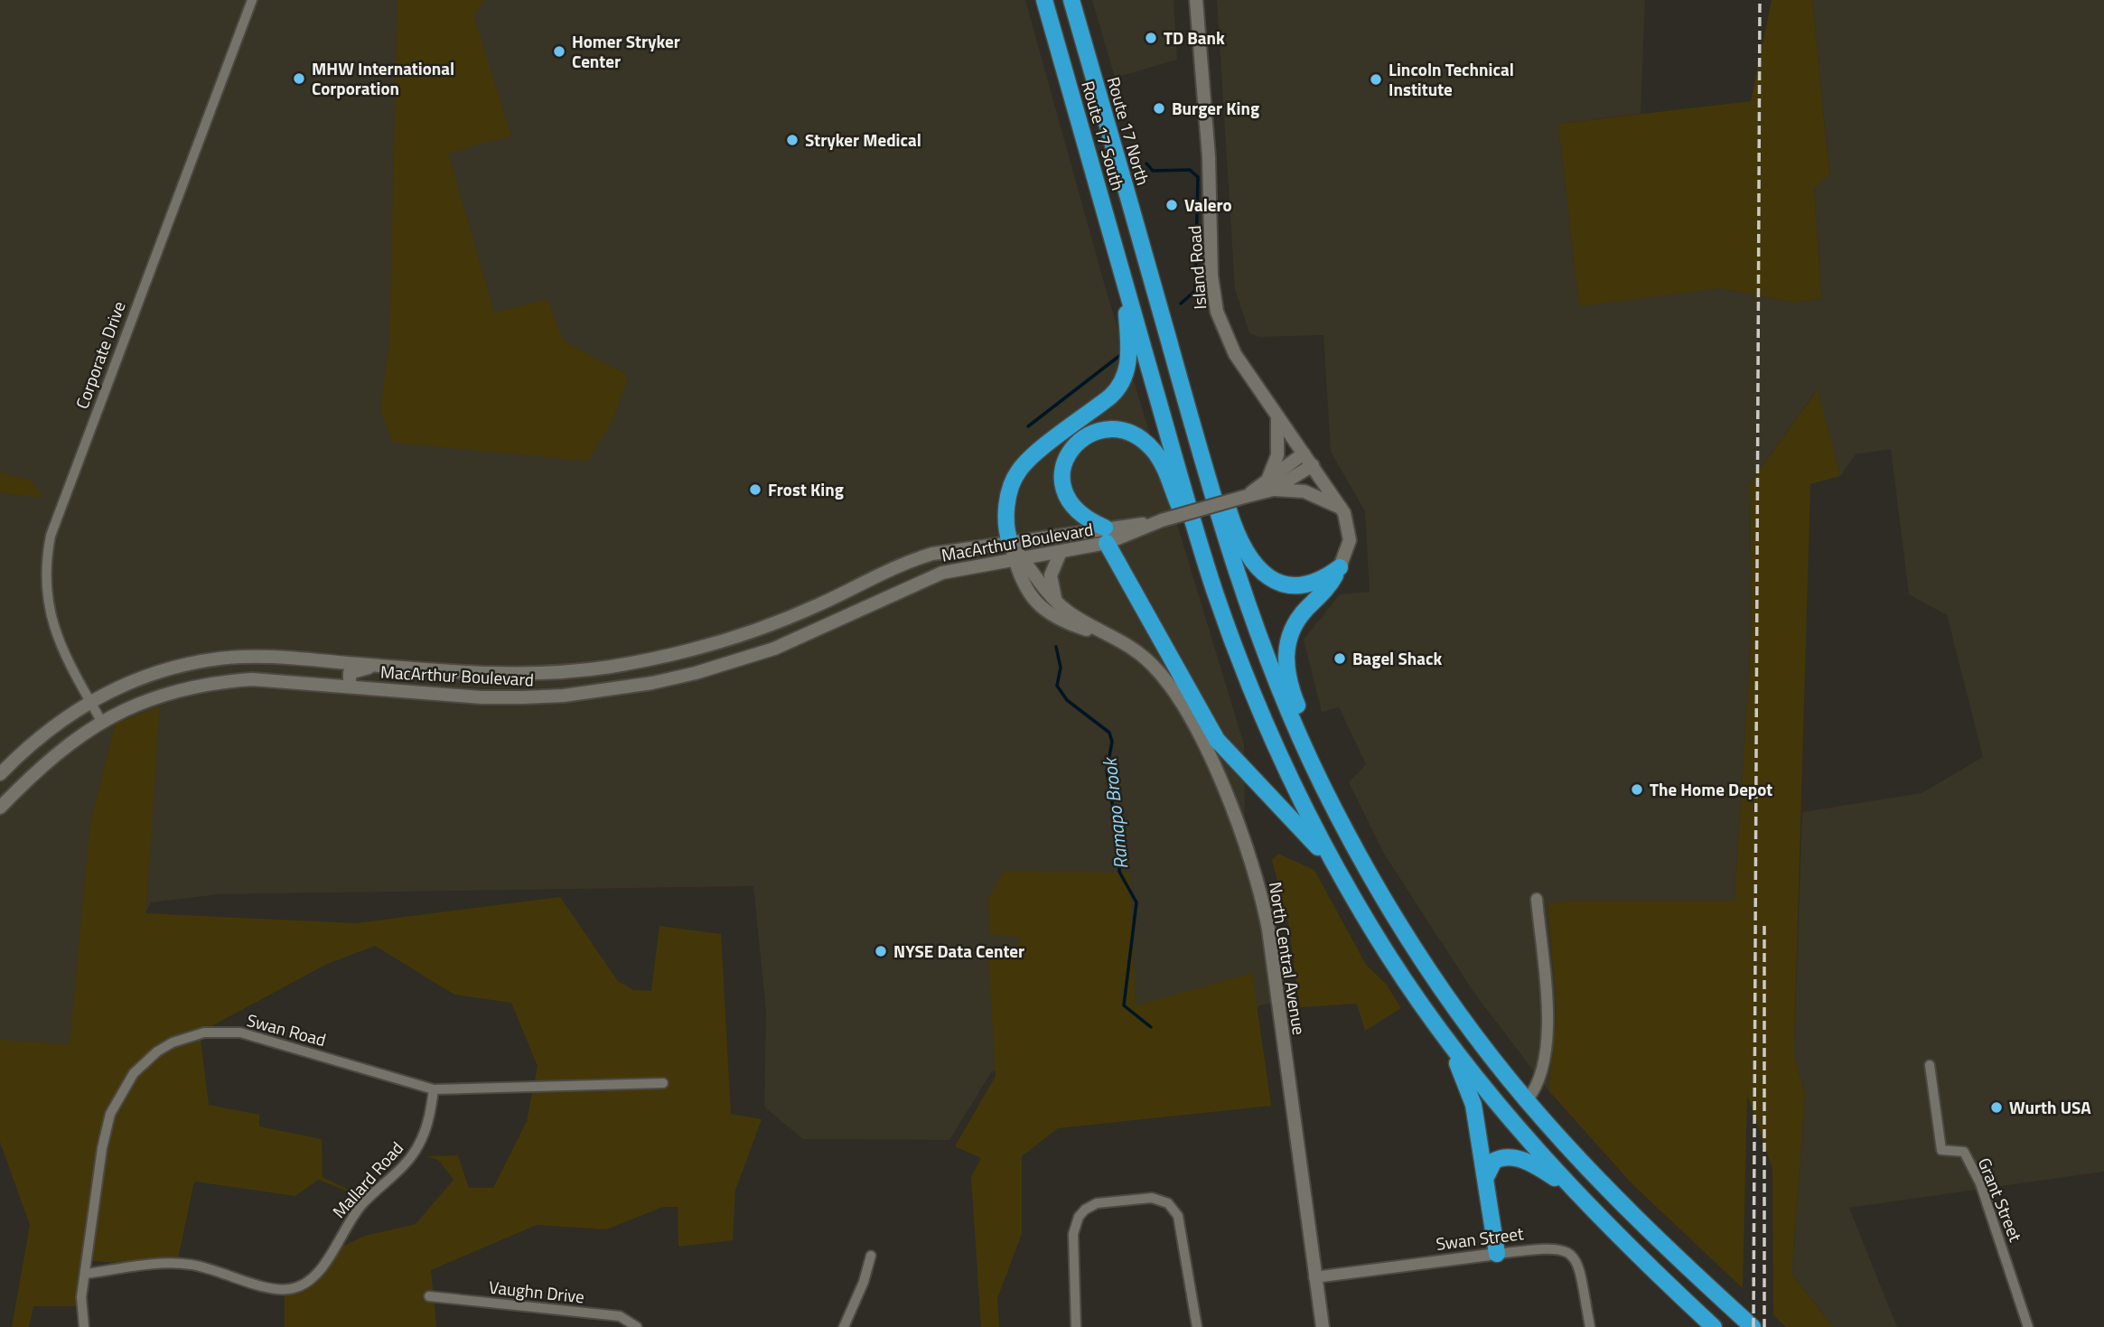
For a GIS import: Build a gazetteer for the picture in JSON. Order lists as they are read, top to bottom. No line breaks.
{"streets":{"highway":["Route 17 North","Route 17 South"],"main road":["Island Road","MacArthur Boulevard","North Central Avenue"],"street":["Corporate Drive","Swan Road","Mallard Road","Grant Street","Swan Street","Vaughn Drive"]},"crossings":[["Island Road","MacArthur Boulevard"],["Corporate Drive","MacArthur Boulevard"],["MacArthur Boulevard","North Central Avenue"],["North Central Avenue","Swan Street"],["Swan Road","Mallard Road"]],"water":["Ramapo Brook"],"places":["TD Bank","Homer Stryker Center","MHW International Corporation","Lincoln Technical Institute","Burger King","Stryker Medical","Valero","Frost King","Bagel Shack","The Home Depot","NYSE Data Center","Wurth USA"]}
